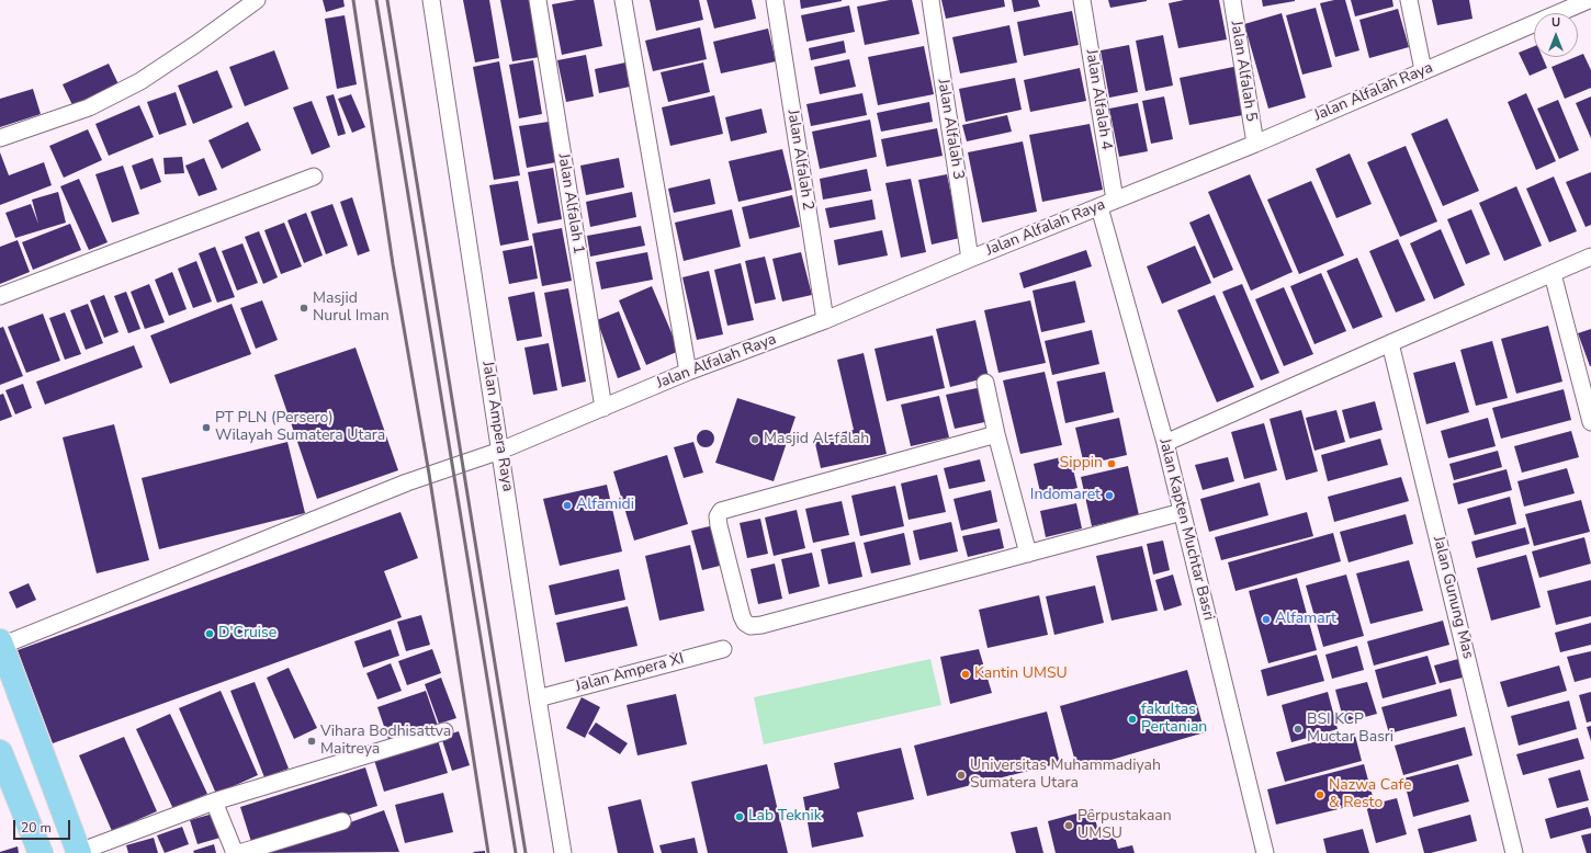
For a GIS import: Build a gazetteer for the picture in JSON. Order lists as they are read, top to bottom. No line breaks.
{"streets":{"street":["Jalan Alfalah 5","Jalan Alfalah Raya","Jalan Alfalah 4","Jalan Alfalah 3","Jalan Alfalah 2","Jalan Alfalah 1","Jalan Ampera Raya","Jalan Kapten Muchtar Basri","Jalan Gunung Mas","Jalan Ampera XI"]},"crossings":[["Jalan Alfalah 5","Jalan Alfalah Raya"],["Jalan Alfalah Raya","Jalan Alfalah 4"],["Jalan Alfalah Raya","Jalan Alfalah 3"],["Jalan Alfalah Raya","Jalan Alfalah 2"],["Jalan Alfalah Raya","Jalan Alfalah 1"],["Jalan Alfalah Raya","Jalan Ampera Raya"],["Jalan Alfalah Raya","Jalan Kapten Muchtar Basri"],["Jalan Ampera Raya","Jalan Ampera XI"]],"places":["Masjid Nurul Iman","PT PLN (Persero) Wilayah Sumatera Utara","Masjid Al-falah","Sippin","Indomaret","Alfamidi","Alfamart","D'Cruise","Kantin UMSU","fakultas Pertanian","BSI KCP Muctar Basri","Vihara Bodhisattva Maitreya","Universitas Muhammadiyah Sumatera Utara","Nazwa Cafe & Resto","Lab Teknik","Perpustakaan UMSU"],"scale_bar":"20 m","north":"top"}
